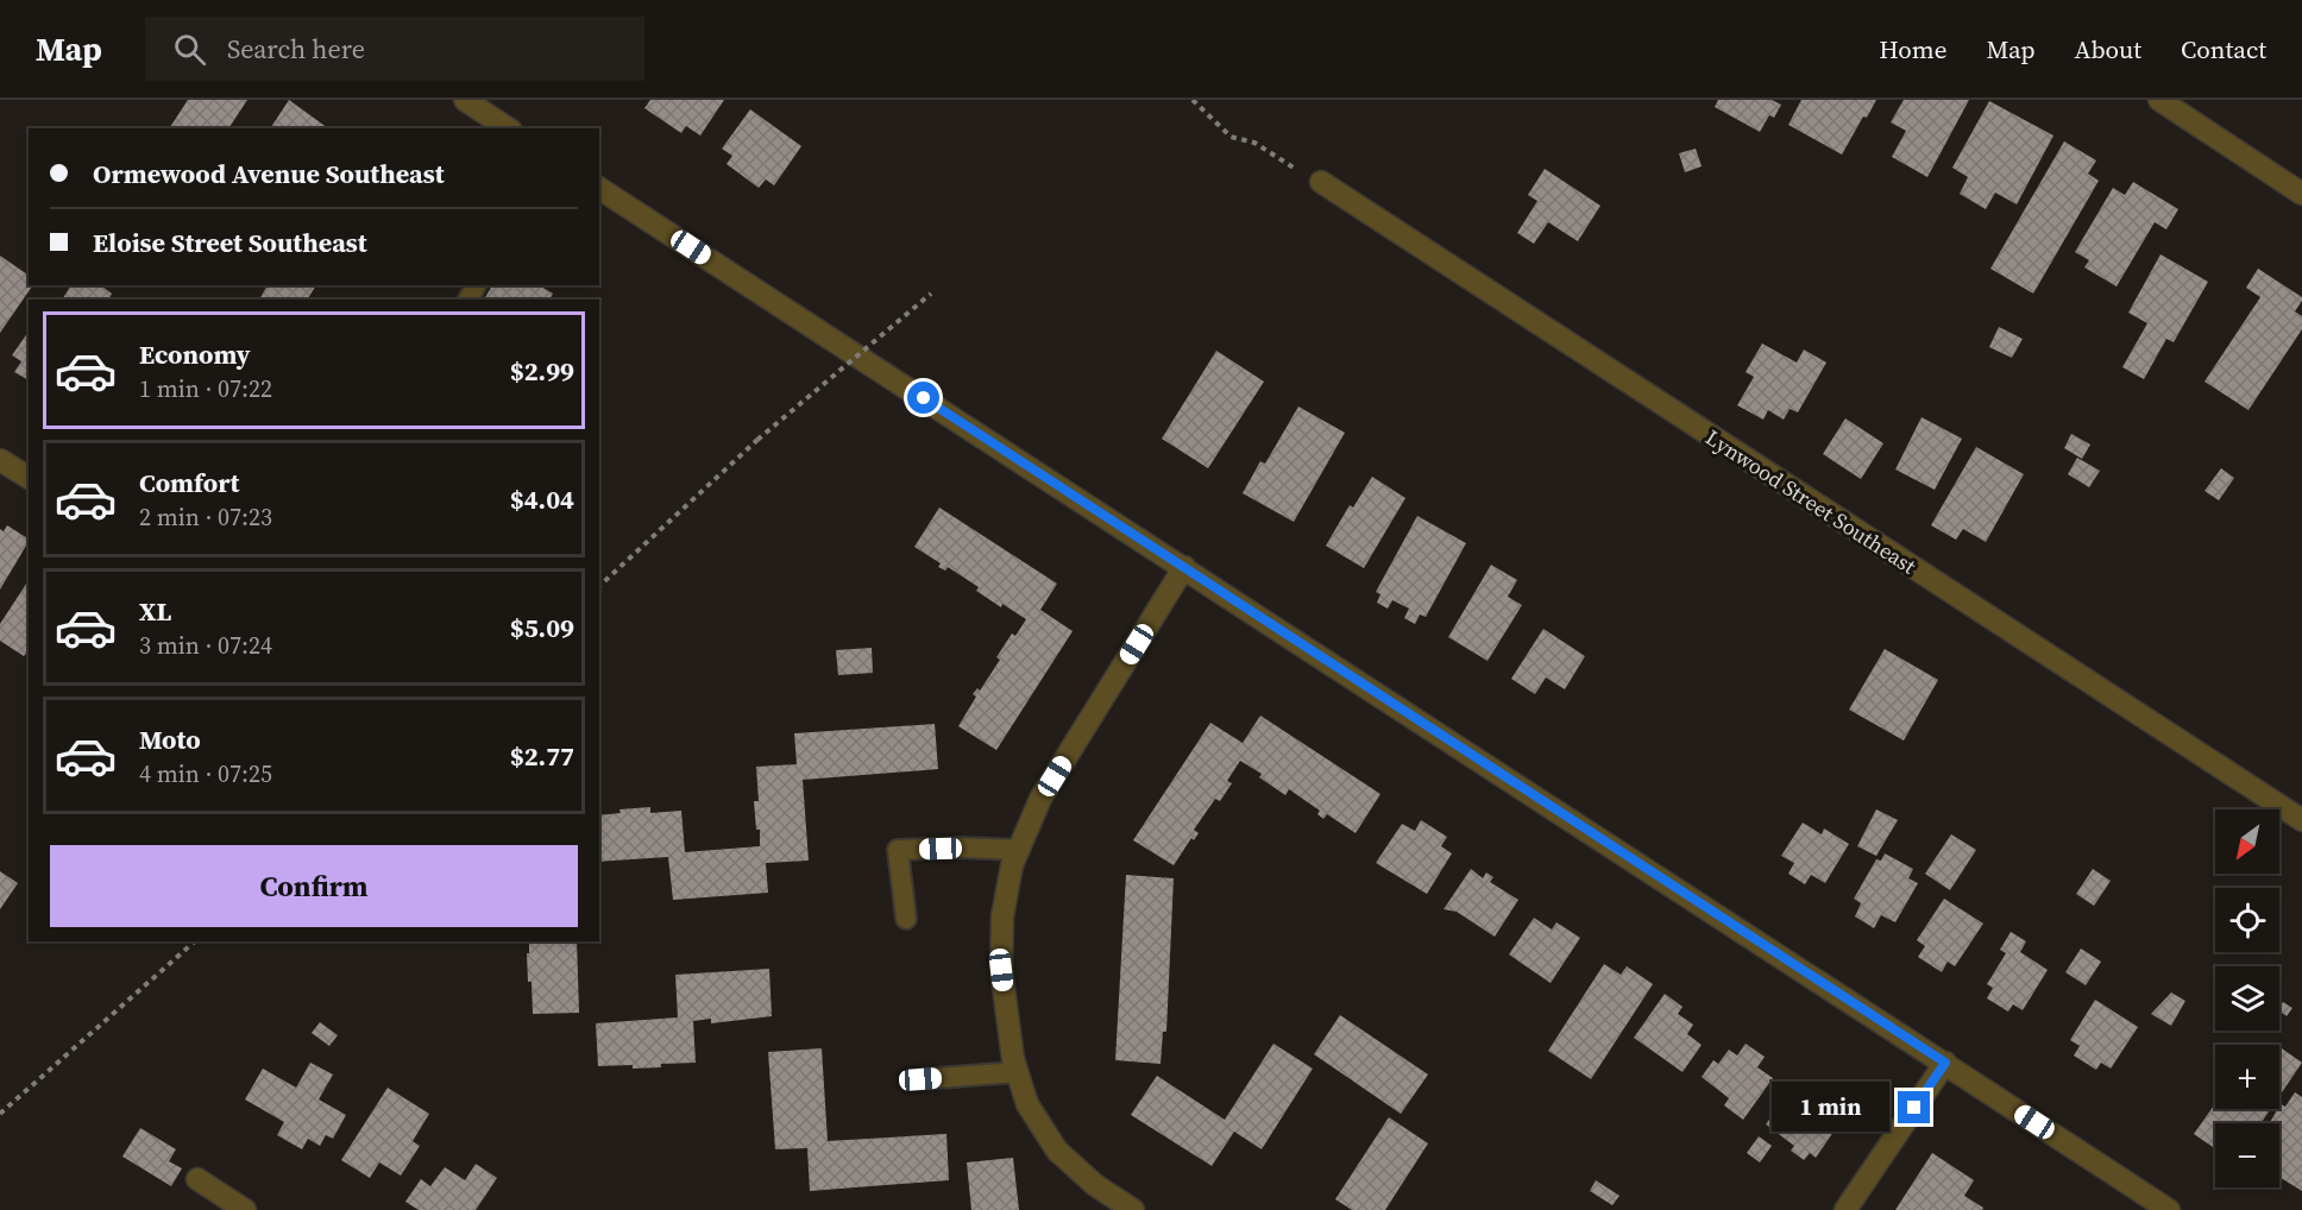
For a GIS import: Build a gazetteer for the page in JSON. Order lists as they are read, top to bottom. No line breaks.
{"streets":{"street":["Lynwood Street Southeast"]},"north":"bottom left","page":{"header":"Map","search":"Search here","nav":["Home","Map","About","Contact"],"banner":["Ormewood Avenue Southeast","Eloise Street Southeast"],"list":[{"name":"Economy","note":"1 min · 07:22","value":"$2.99"},{"name":"Comfort","note":"2 min · 07:23","value":"$4.04"},{"name":"XL","note":"3 min · 07:24","value":"$5.09"},{"name":"Moto","note":"4 min · 07:25","value":"$2.77"}],"map_buttons":["+","−"],"buttons":"Confirm","bubble":"1 min"}}
